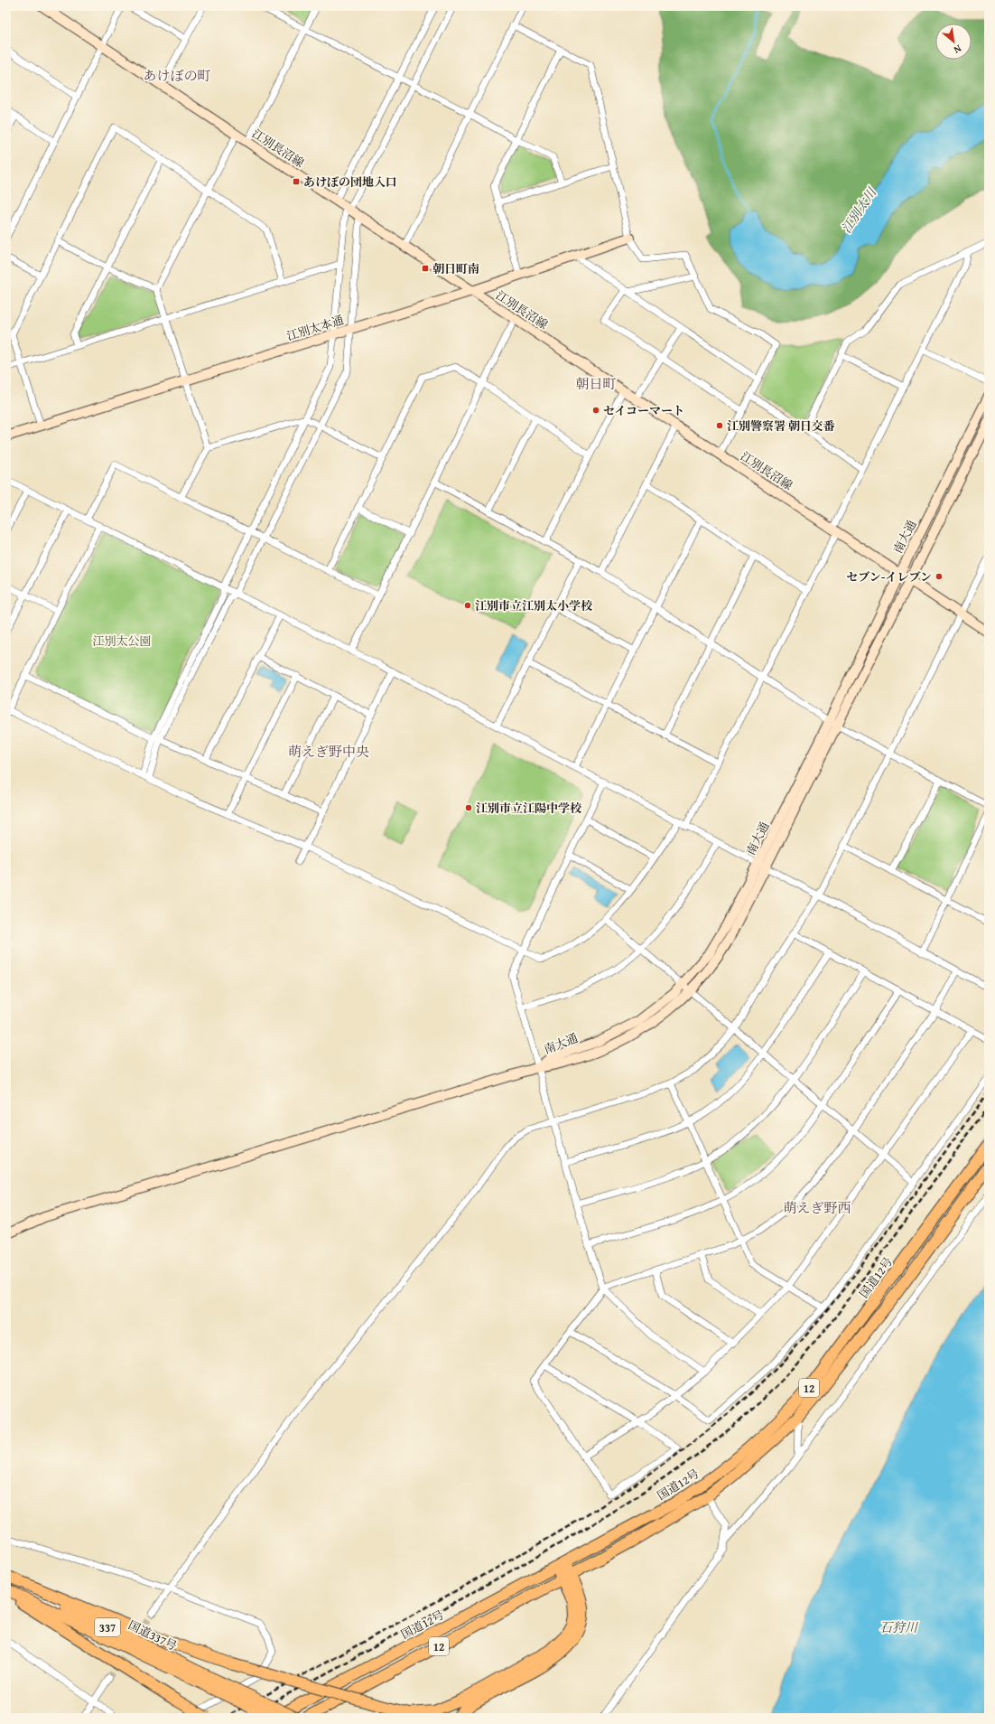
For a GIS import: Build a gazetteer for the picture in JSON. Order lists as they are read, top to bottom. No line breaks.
{"streets":{"highway":["国道12号","12","337","国道337号"],"street":["江別長沼線","江別太本通","南大通"]},"crossings":[["江別長沼線","江別太本通"],["江別長沼線","南大通"],["337","国道337号"]],"districts":["あけぼの町","朝日町","萌えぎ野中央","萌えぎ野西"],"water":["江別太川","石狩川"],"parks":["江別太公園"],"places":{"transit":["あけぼの団地入口","朝日町南"],"other":["セイコーマート","江別警察署 朝日交番","セブン-イレブン","江別市立江別太小学校","江別市立江陽中学校"]},"north":"bottom right"}
